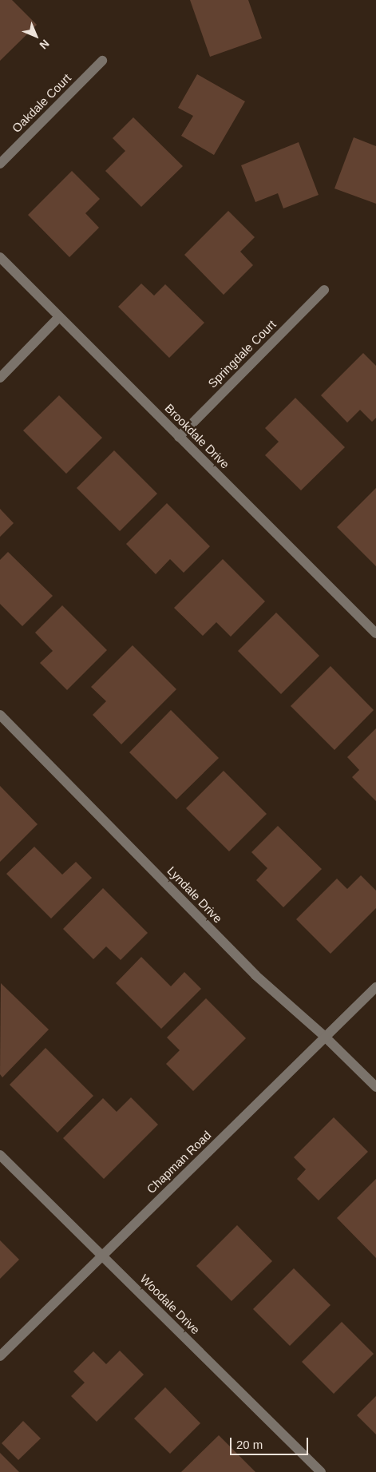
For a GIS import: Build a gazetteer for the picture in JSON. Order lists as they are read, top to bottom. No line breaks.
{"streets":{"street":["Oakdale Court","Springdale Court","Brookdale Drive","Lyndale Drive","Chapman Road","Woodale Drive"]},"crossings":[["Springdale Court","Brookdale Drive"],["Lyndale Drive","Chapman Road"],["Chapman Road","Woodale Drive"]],"scale_bar":"20 m","north":"bottom right"}
